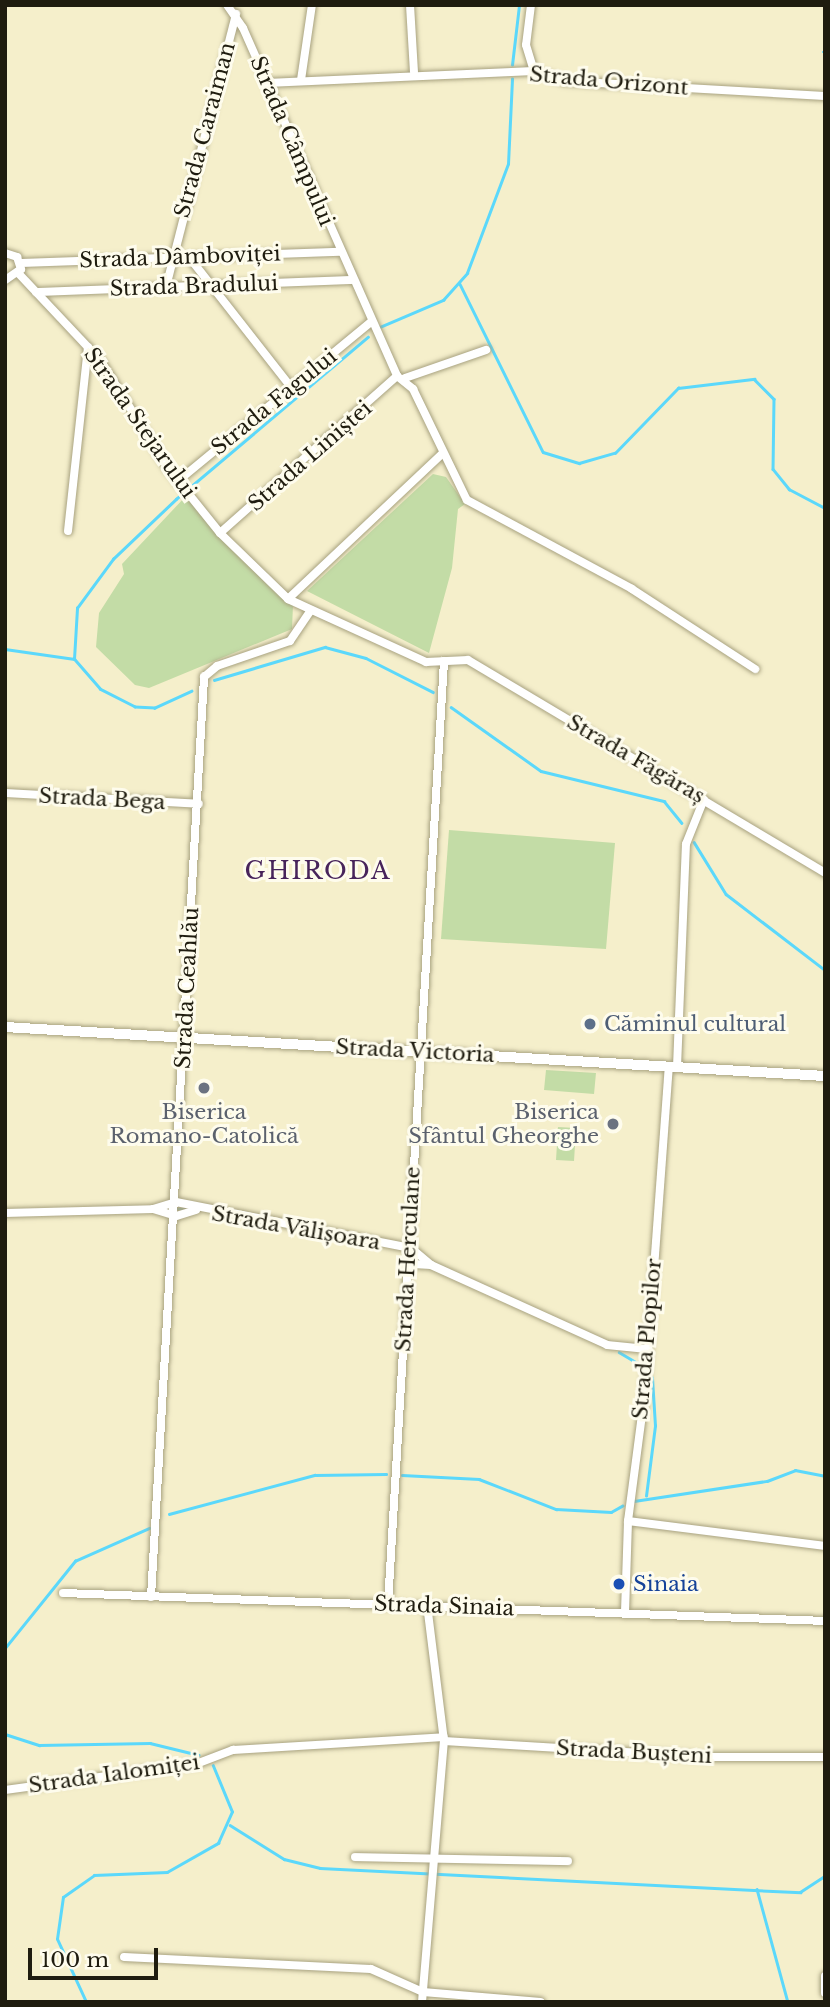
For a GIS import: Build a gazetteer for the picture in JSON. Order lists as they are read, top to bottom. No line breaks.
{"streets":{"street":["Strada Orizont","Strada Caraiman","Strada Câmpului","Strada Dâmboviței","Strada Bradului","Strada Fagului","Strada Stejarului","Strada Liniștei","Strada Făgăraș","Strada Bega","Strada Ceahlău","Strada Victoria","Strada Vălișoara","Strada Herculane","Strada Plopilor","Strada Sinaia","Strada Bușteni","Strada Ialomiței"]},"crossings":[["Strada Orizont","Strada Câmpului"],["Strada Caraiman","Strada Câmpului"],["Strada Caraiman","Strada Dâmboviței"],["Strada Caraiman","Strada Bradului"],["Strada Câmpului","Strada Dâmboviței"],["Strada Câmpului","Strada Bradului"],["Strada Câmpului","Strada Fagului"],["Strada Câmpului","Strada Liniștei"],["Strada Bradului","Strada Stejarului"],["Strada Fagului","Strada Stejarului"],["Strada Stejarului","Strada Liniștei"],["Strada Stejarului","Strada Făgăraș"],["Strada Stejarului","Strada Ceahlău"],["Strada Stejarului","Strada Herculane"],["Strada Făgăraș","Strada Herculane"],["Strada Făgăraș","Strada Plopilor"],["Strada Bega","Strada Ceahlău"],["Strada Ceahlău","Strada Victoria"],["Strada Ceahlău","Strada Vălișoara"],["Strada Ceahlău","Strada Sinaia"],["Strada Victoria","Strada Herculane"],["Strada Victoria","Strada Plopilor"],["Strada Vălișoara","Strada Herculane"],["Strada Vălișoara","Strada Plopilor"],["Strada Herculane","Strada Sinaia"],["Strada Plopilor","Strada Sinaia"],["Strada Bușteni","Strada Ialomiței"]],"districts":["GHIRODA"],"places":["Căminul cultural","Biserica Romano-Catolică","Biserica Sfântul Gheorghe","Sinaia"],"scale_bar":"100 m"}
